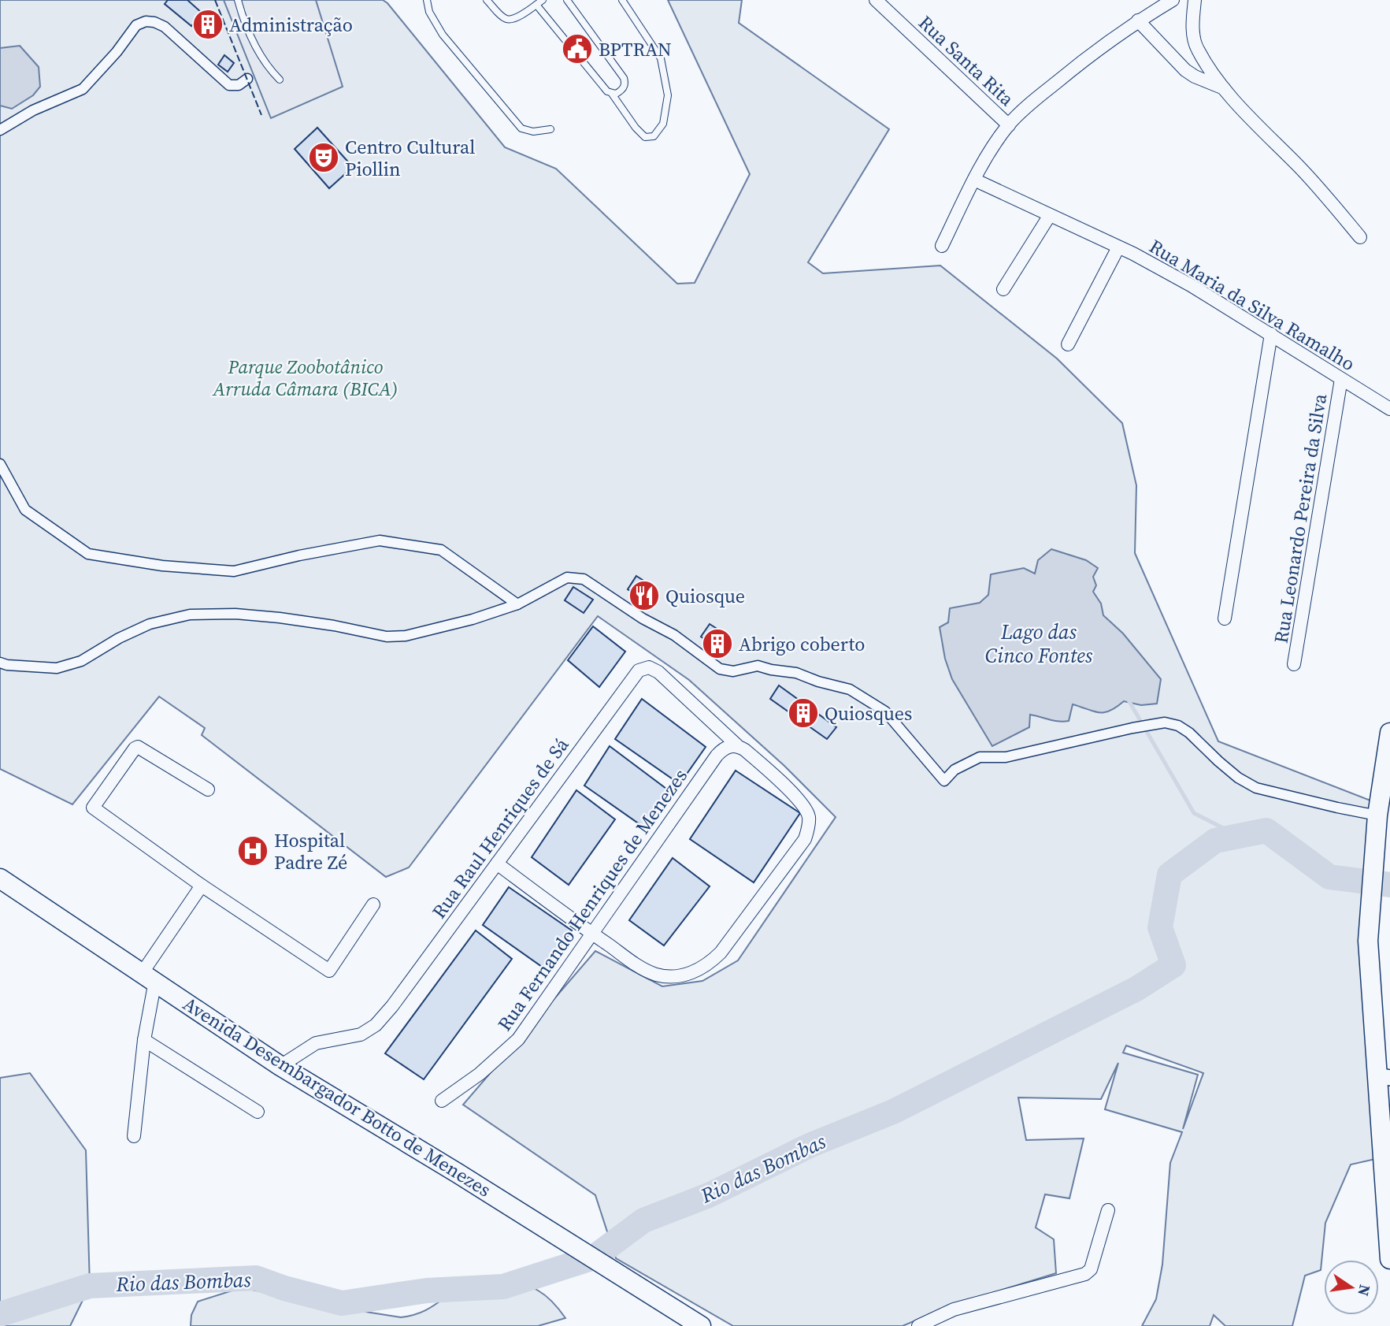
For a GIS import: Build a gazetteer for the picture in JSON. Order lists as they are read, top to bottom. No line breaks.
{"streets":{"main road":["Avenida Desembargador Botto de Menezes"],"street":["Rua Santa Rita","Rua Maria da Silva Ramalho","Rua Leonardo Pereira da Silva","Rua Raul Henriques de Sá","Rua Fernando Henriques de Menezes"]},"crossings":[["Rua Maria da Silva Ramalho","Rua Leonardo Pereira da Silva"],["Rua Raul Henriques de Sá","Rua Fernando Henriques de Menezes"],["Rua Raul Henriques de Sá","Avenida Desembargador Botto de Menezes"]],"water":["Lago das Cinco Fontes","Rio das Bombas"],"parks":["Parque Zoobotânico Arruda Câmara (BICA)"],"places":{"building":["Administração","Abrigo coberto","Quiosques"],"public building":["BPTRAN"],"theatre":["Centro Cultural Piollin"],"restaurant":["Quiosque"],"hospital":["Hospital Padre Zé"]},"north":"right"}
